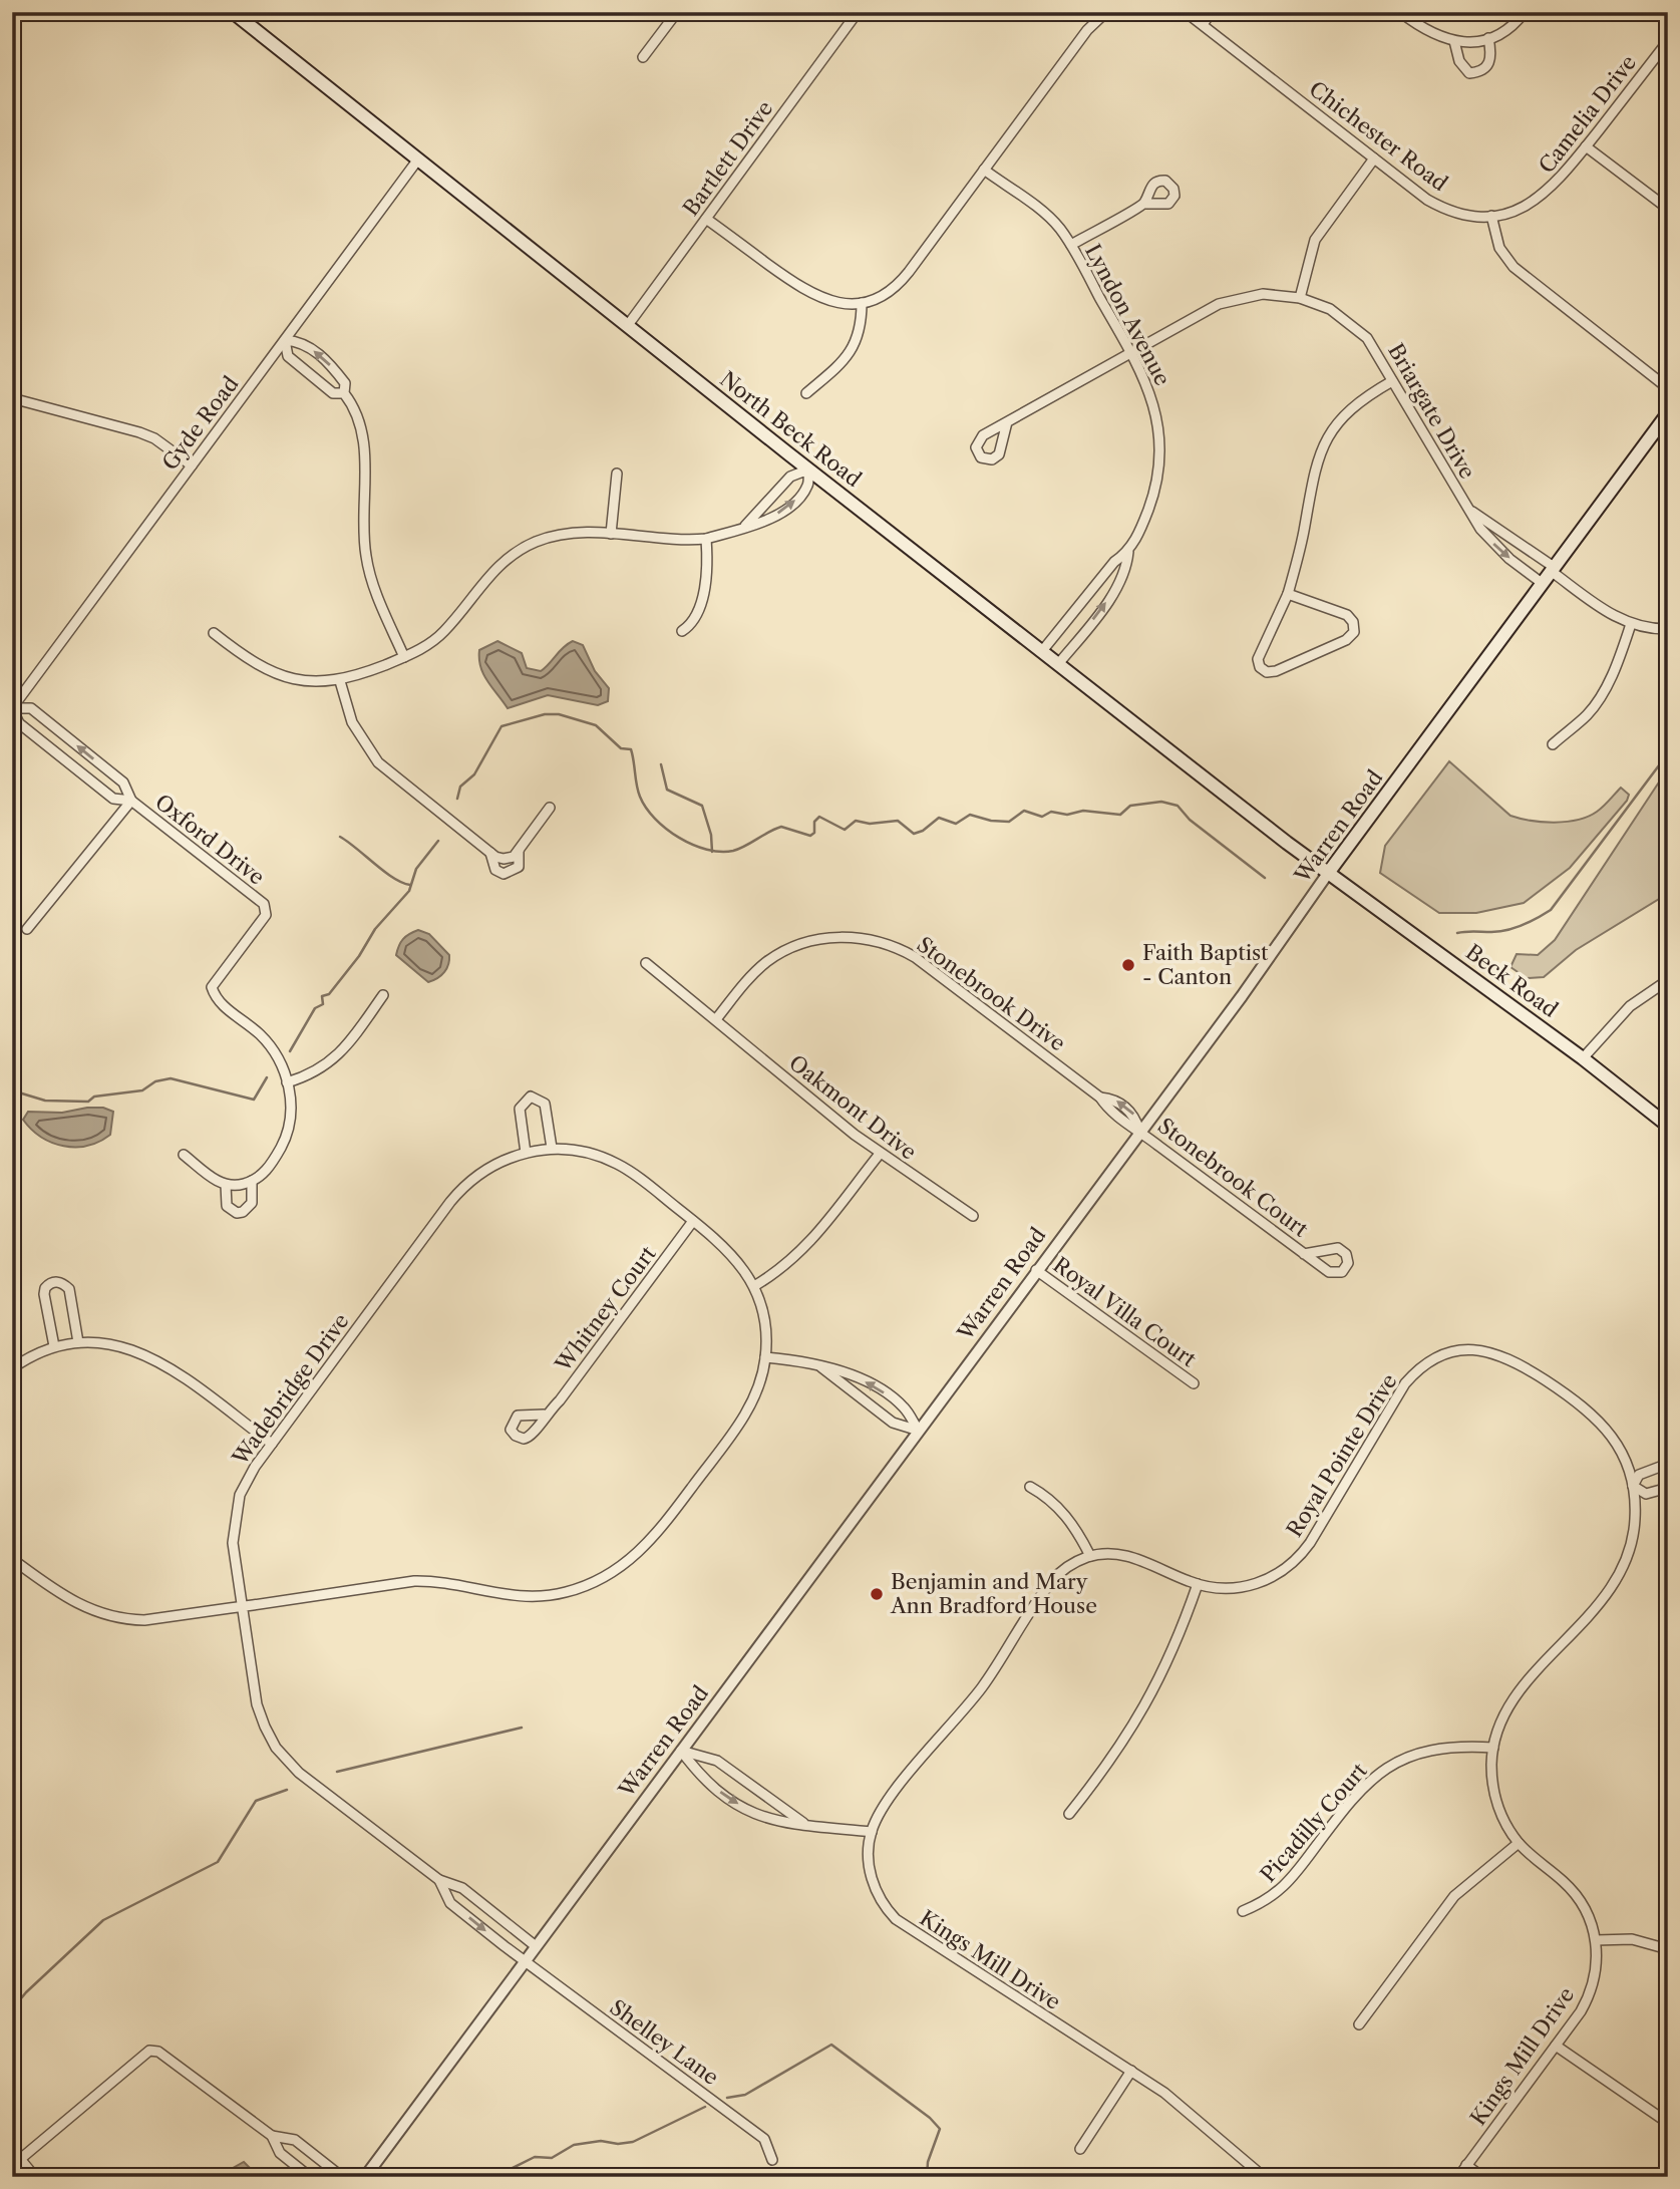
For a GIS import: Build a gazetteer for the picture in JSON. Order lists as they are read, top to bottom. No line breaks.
{"streets":{"main road":["North Beck Road","Warren Road","Beck Road"],"street":["Camelia Drive","Chichester Road","Bartlett Drive","Lyndon Avenue","Briargate Drive","Gyde Road","Oxford Drive","Stonebrook Drive","Oakmont Drive","Stonebrook Court","Whitney Court","Royal Villa Court","Wadebridge Drive","Royal Pointe Drive","Picadilly Court","Kings Mill Drive","Shelley Lane"]},"crossings":[["Camelia Drive","Chichester Road"],["Bartlett Drive","North Beck Road"],["Lyndon Avenue","Briargate Drive"],["Lyndon Avenue","North Beck Road"],["Briargate Drive","Warren Road"],["Gyde Road","North Beck Road"],["Gyde Road","Oxford Drive"],["North Beck Road","Warren Road"],["North Beck Road","Beck Road"],["Warren Road","Beck Road"],["Warren Road","Stonebrook Drive"],["Warren Road","Stonebrook Court"],["Warren Road","Royal Villa Court"],["Warren Road","Wadebridge Drive"],["Warren Road","Shelley Lane"],["Stonebrook Drive","Oakmont Drive"],["Stonebrook Drive","Stonebrook Court"],["Whitney Court","Wadebridge Drive"],["Wadebridge Drive","Shelley Lane"],["Royal Pointe Drive","Kings Mill Drive"],["Picadilly Court","Kings Mill Drive"]],"places":["Faith Baptist - Canton","Benjamin and Mary Ann Bradford House"]}
